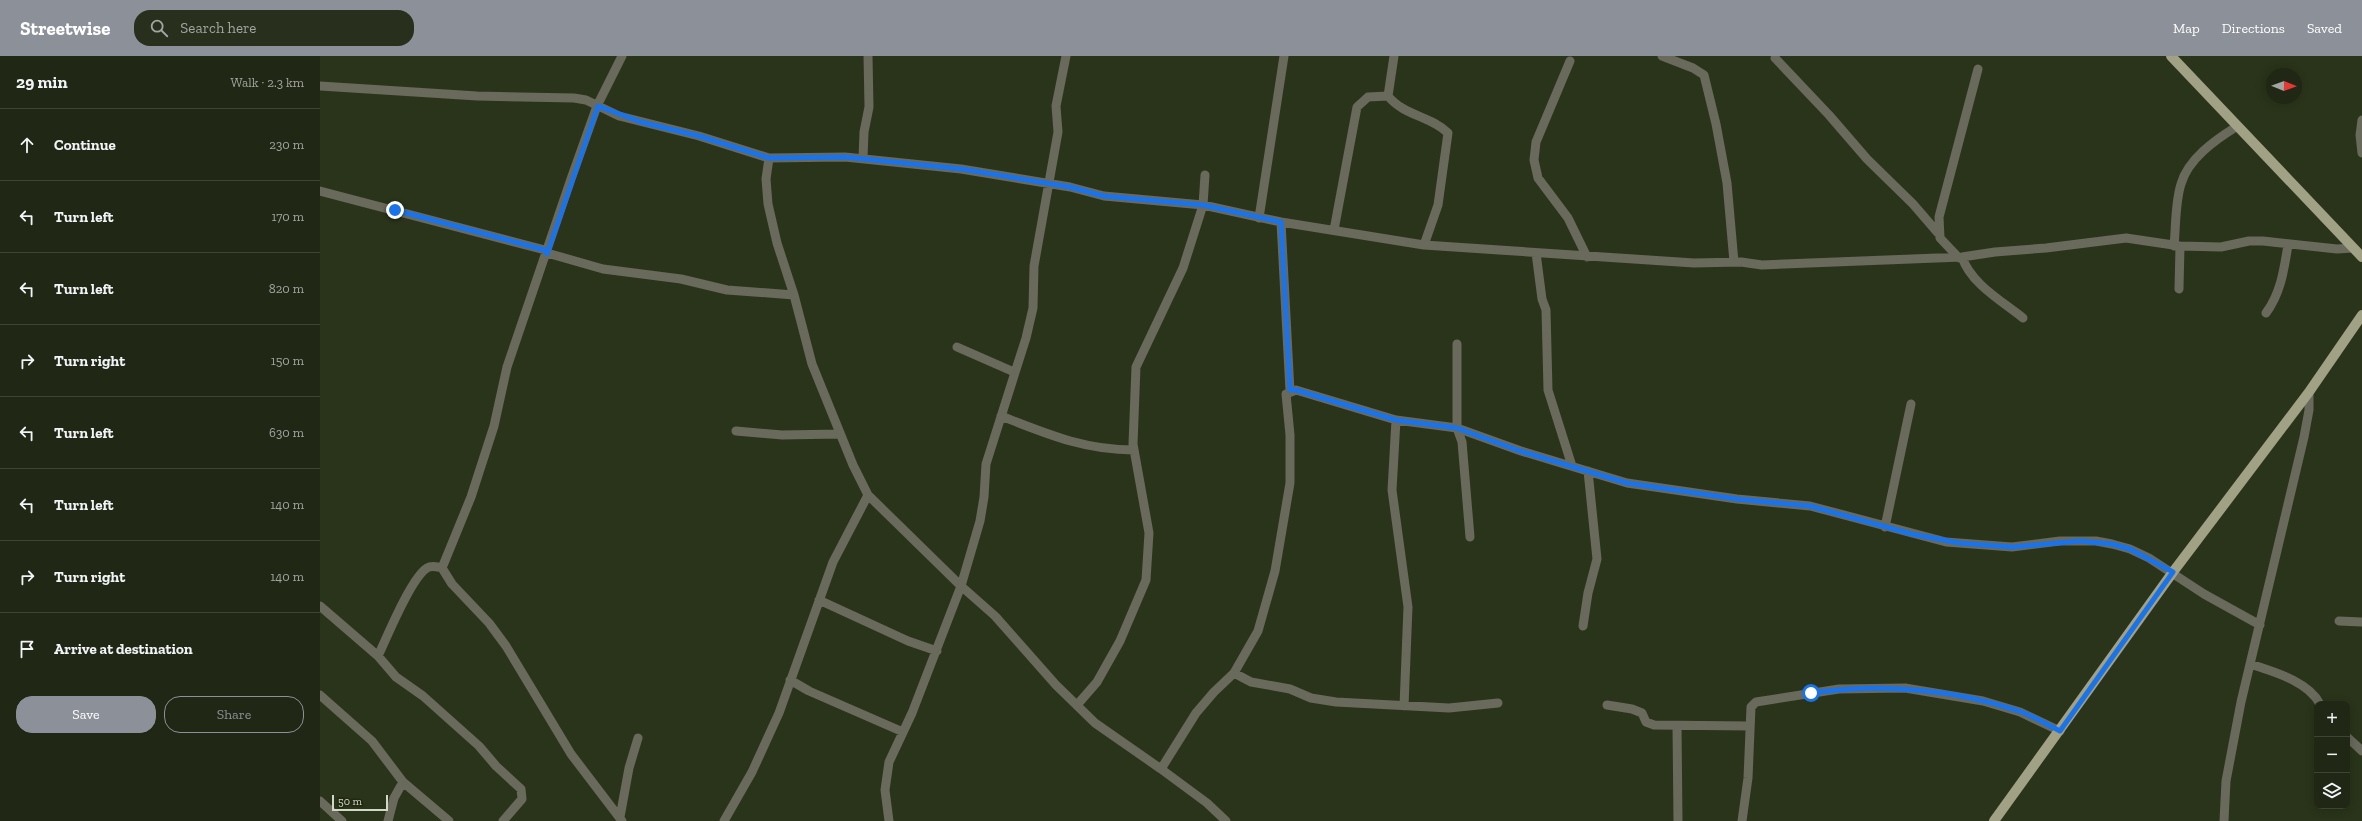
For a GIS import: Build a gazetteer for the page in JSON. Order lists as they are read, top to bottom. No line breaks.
{"scale_bar":"50 m","north":"right","page":{"header":"Streetwise","search":"Search here","nav":["Map","Directions","Saved"],"heading":["29 min","Walk · 2.3 km"],"list":[["Continue","230 m"],["Turn left","170 m"],["Turn left","820 m"],["Turn right","150 m"],["Turn left","630 m"],["Turn left","140 m"],["Turn right","140 m"],"Arrive at destination"],"buttons":["Save","Share"],"map_buttons":["+","−"],"scale":"50 m"}}
